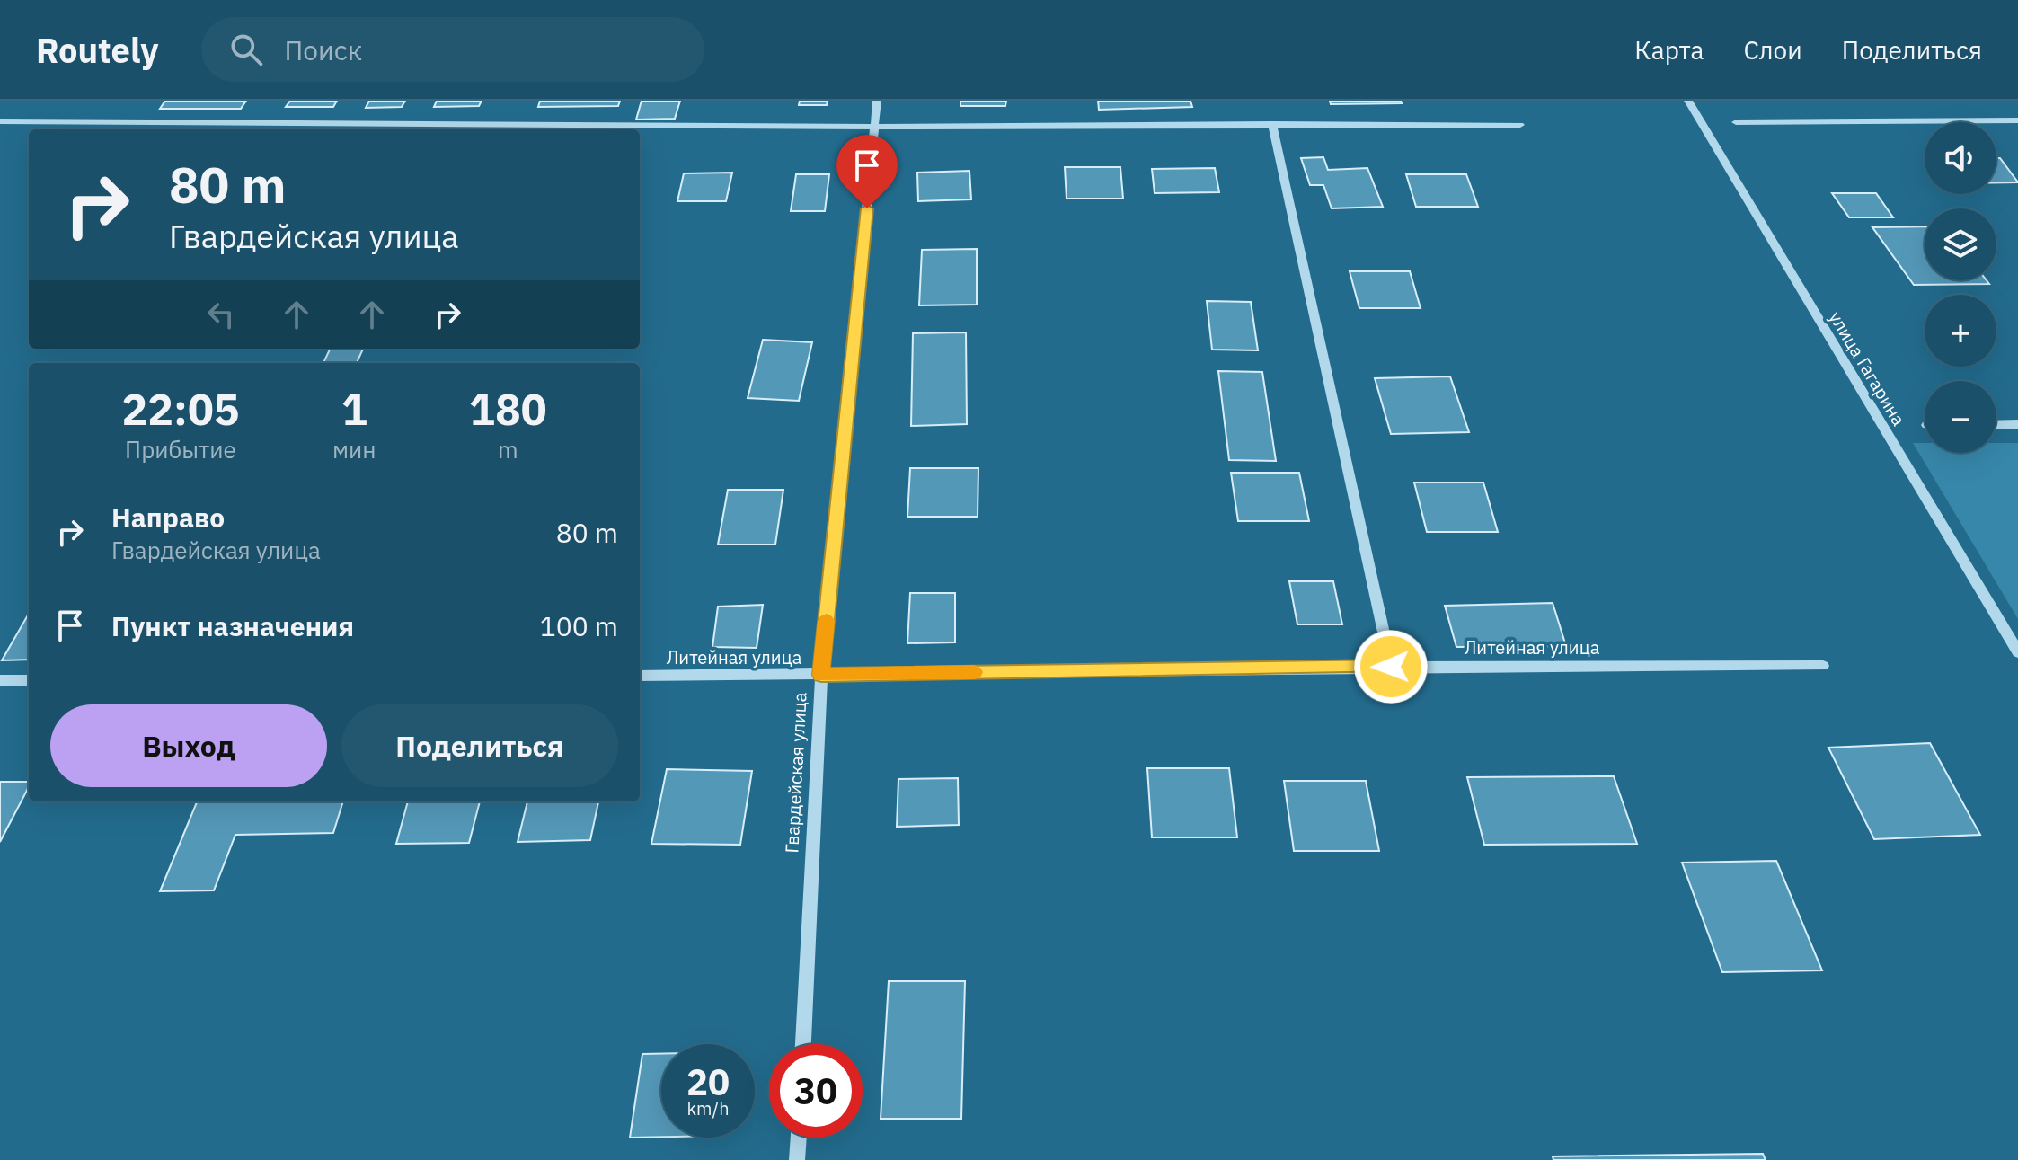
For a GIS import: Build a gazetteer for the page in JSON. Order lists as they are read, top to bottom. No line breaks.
{"streets":{"street":["улица Гагарина","Литейная улица","Гвардейская улица"]},"crossings":[["Литейная улица","Гвардейская улица"]],"page":{"header":"Routely","search":"Поиск","nav":["Карта","Слои","Поделиться"],"map_buttons":["+","−"],"turn":["80 m","Гвардейская улица"],"eta":["22:05","Прибытие","1","мин","180","m"],"list":[{"name":"Направо","note":"Гвардейская улица","value":"80 m"},{"name":"Пункт назначения","value":"100 m"}],"buttons":["Выход","Поделиться"],"speed":"20 km/h","limit":"30"}}
